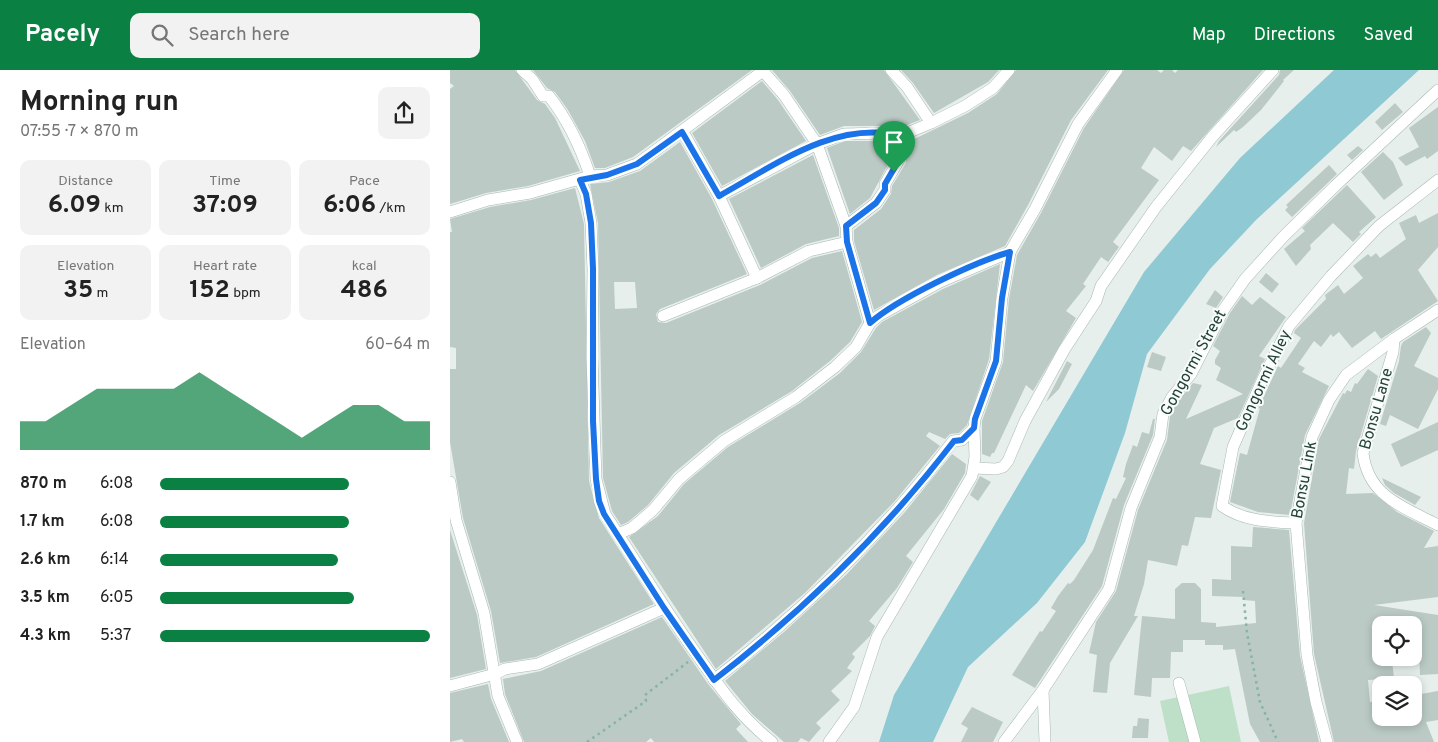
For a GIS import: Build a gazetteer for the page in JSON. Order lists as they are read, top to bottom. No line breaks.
{"streets":{"street":["Gongormi Street","Gongormi Alley","Bonsu Lane","Bonsu Link"]},"crossings":[["Gongormi Alley","Bonsu Link"],["Bonsu Lane","Bonsu Link"]],"page":{"header":"Pacely","search":"Search here","nav":["Map","Directions","Saved"],"heading":["Morning run","07:55 · 7 × 870 m"],"stats":[["Distance","6.09 km"],["Time","37:09"],["Pace","6:06 /km"],["Elevation","35 m"],["Heart rate","152 bpm"],["kcal","486"]],"chart":["Elevation","60–64 m"],"list":[{"name":"870 m","note":"6:08"},{"name":"1.7 km","note":"6:08"},{"name":"2.6 km","note":"6:14"},{"name":"3.5 km","note":"6:05"},{"name":"4.3 km","note":"5:37"}]}}
